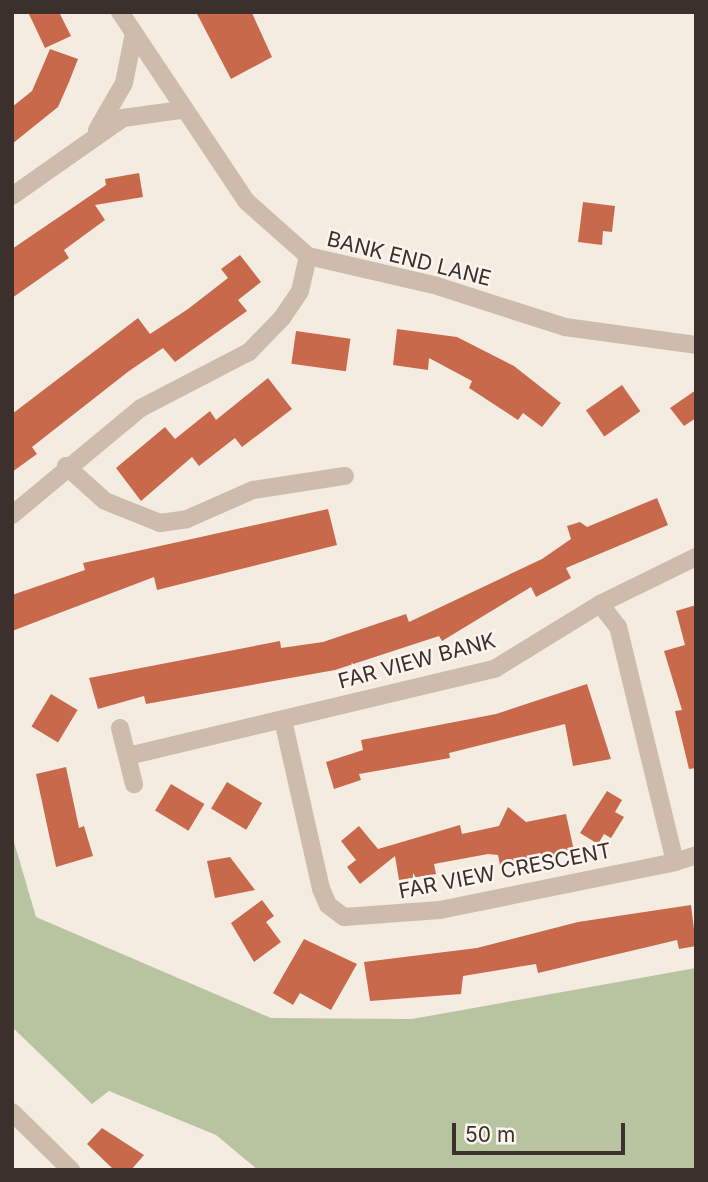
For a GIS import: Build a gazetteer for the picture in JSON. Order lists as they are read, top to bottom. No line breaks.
{"streets":{"street":["BANK END LANE","FAR VIEW BANK","FAR VIEW CRESCENT"]},"crossings":[["FAR VIEW BANK","FAR VIEW CRESCENT"]],"scale_bar":"50 m"}
